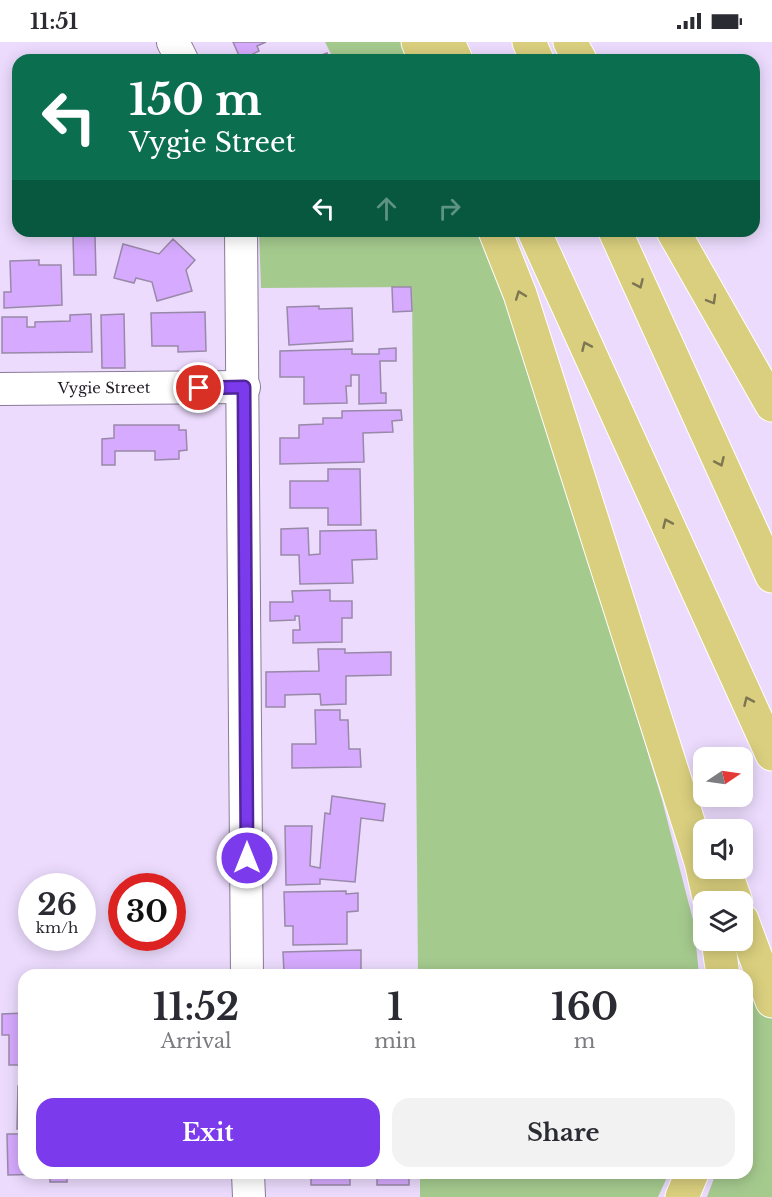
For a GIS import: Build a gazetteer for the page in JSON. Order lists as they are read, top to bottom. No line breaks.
{"streets":{"street":["Vygie Street"]},"north":"right","page":{"status":"11:51","turn":["150 m","Vygie Street"],"speed":"26 km/h","limit":"30","eta":["11:52","Arrival","1","min","160","m"],"buttons":["Exit","Share"]}}
